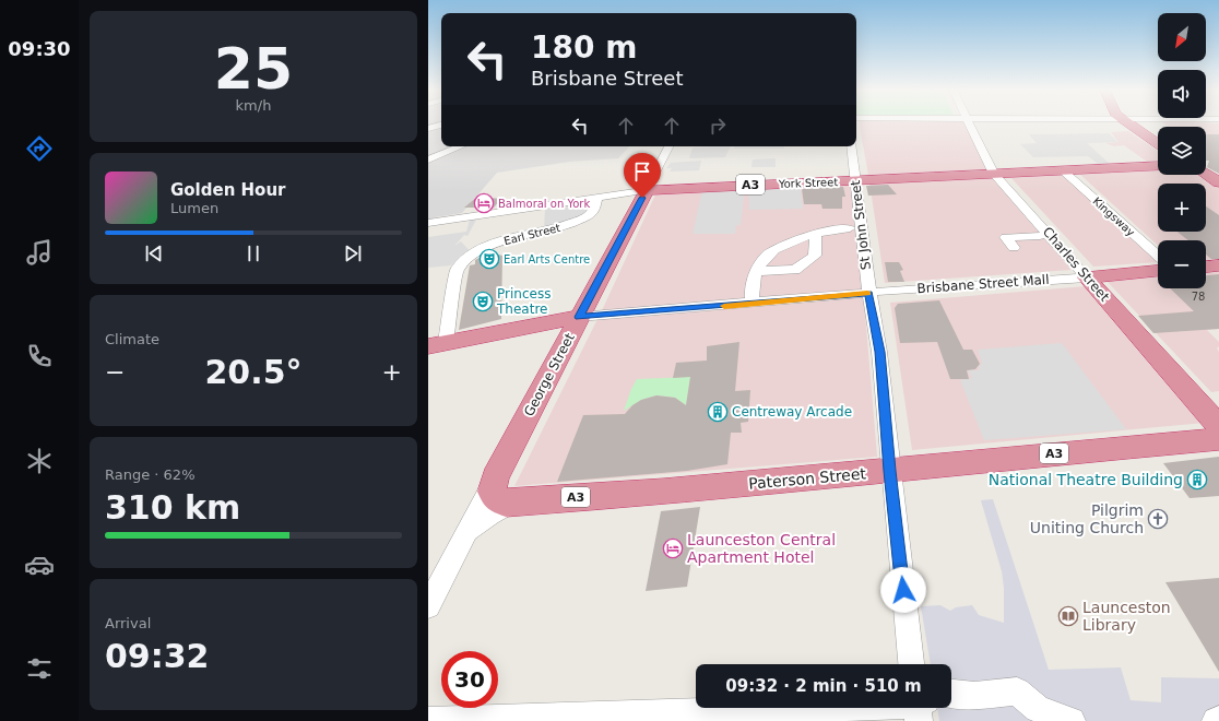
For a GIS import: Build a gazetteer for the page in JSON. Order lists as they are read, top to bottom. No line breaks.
{"streets":{"highway":["York Street","A3","Charles Street","George Street","Paterson Street"],"street":["Kingsway","St John Street","Earl Street","Brisbane Street Mall"]},"crossings":[["York Street","Kingsway"],["York Street","St John Street"],["York Street","Earl Street"],["York Street","Charles Street"],["York Street","George Street"],["St John Street","Brisbane Street Mall"],["St John Street","Paterson Street"],["Charles Street","Brisbane Street Mall"],["Brisbane Street Mall","George Street"],["George Street","Paterson Street"]],"places":{"hotel":["Balmoral on York","Launceston Central Apartment Hotel"],"theatre":["Earl Arts Centre","Princess Theatre"],"building":["Centreway Arcade","National Theatre Building"],"church":["Pilgrim Uniting Church"],"library":["Launceston Library"]},"house_numbers":["78"],"north":"bottom left","page":{"tabs":"09:30","tile":[["25","km/h"],"Climate",["Range · 62%","310 km"],["Arrival","09:32"]],"map_buttons":["+","−"],"turn":["180 m","Brisbane Street"],"song":["Golden Hour","Lumen"],"heat":["−","20.5°","+"],"limit":"30","trip":"09:32 · 2 min · 510 m"}}
